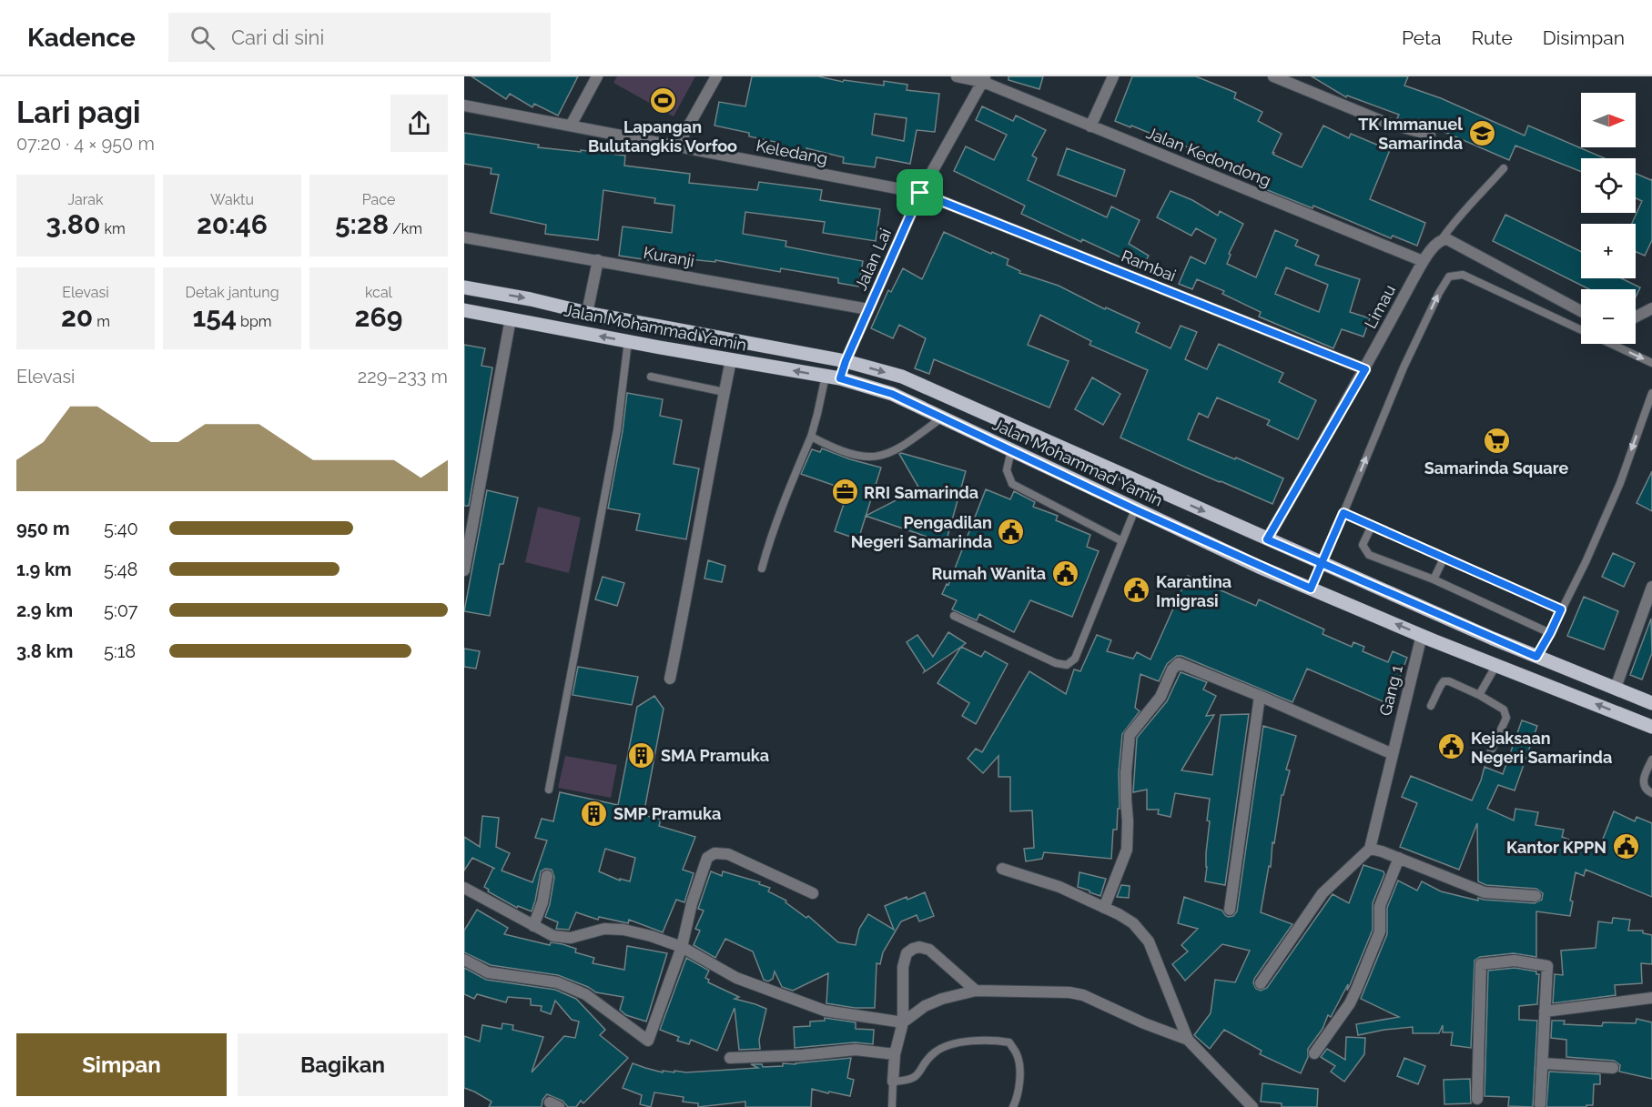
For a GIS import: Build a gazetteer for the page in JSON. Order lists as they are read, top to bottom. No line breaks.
{"streets":{"main road":["Jalan Mohammad Yamin"],"street":["Keledang","Jalan Kedondong","Kuranji","Jalan Lai","Rambai","Limau","Gang 1"]},"crossings":[["Keledang","Jalan Lai"],["Keledang","Rambai"],["Jalan Kedondong","Jalan Lai"],["Jalan Kedondong","Limau"],["Kuranji","Jalan Lai"],["Jalan Lai","Rambai"],["Jalan Lai","Jalan Mohammad Yamin"],["Rambai","Limau"],["Limau","Jalan Mohammad Yamin"],["Jalan Mohammad Yamin","Gang 1"]],"places":{"sports":["Lapangan Bulutangkis Vorfoo"],"school or university":["TK Immanuel Samarinda"],"supermarket":["Samarinda Square"],"office":["RRI Samarinda"],"public building":["Pengadilan Negeri Samarinda","Rumah Wanita","Karantina Imigrasi","Kejaksaan Negeri Samarinda","Kantor KPPN"],"building":["SMA Pramuka","SMP Pramuka"]},"north":"right","page":{"header":"Kadence","search":"Cari di sini","nav":["Peta","Rute","Disimpan"],"heading":["Lari pagi","07:20 · 4 × 950 m"],"map_buttons":["+","−"],"stats":[["Jarak","3.80 km"],["Waktu","20:46"],["Pace","5:28 /km"],["Elevasi","20 m"],["Detak jantung","154 bpm"],["kcal","269"]],"chart":["Elevasi","229–233 m"],"list":[{"name":"950 m","note":"5:40"},{"name":"1.9 km","note":"5:48"},{"name":"2.9 km","note":"5:07"},{"name":"3.8 km","note":"5:18"}],"buttons":["Simpan","Bagikan"]}}
